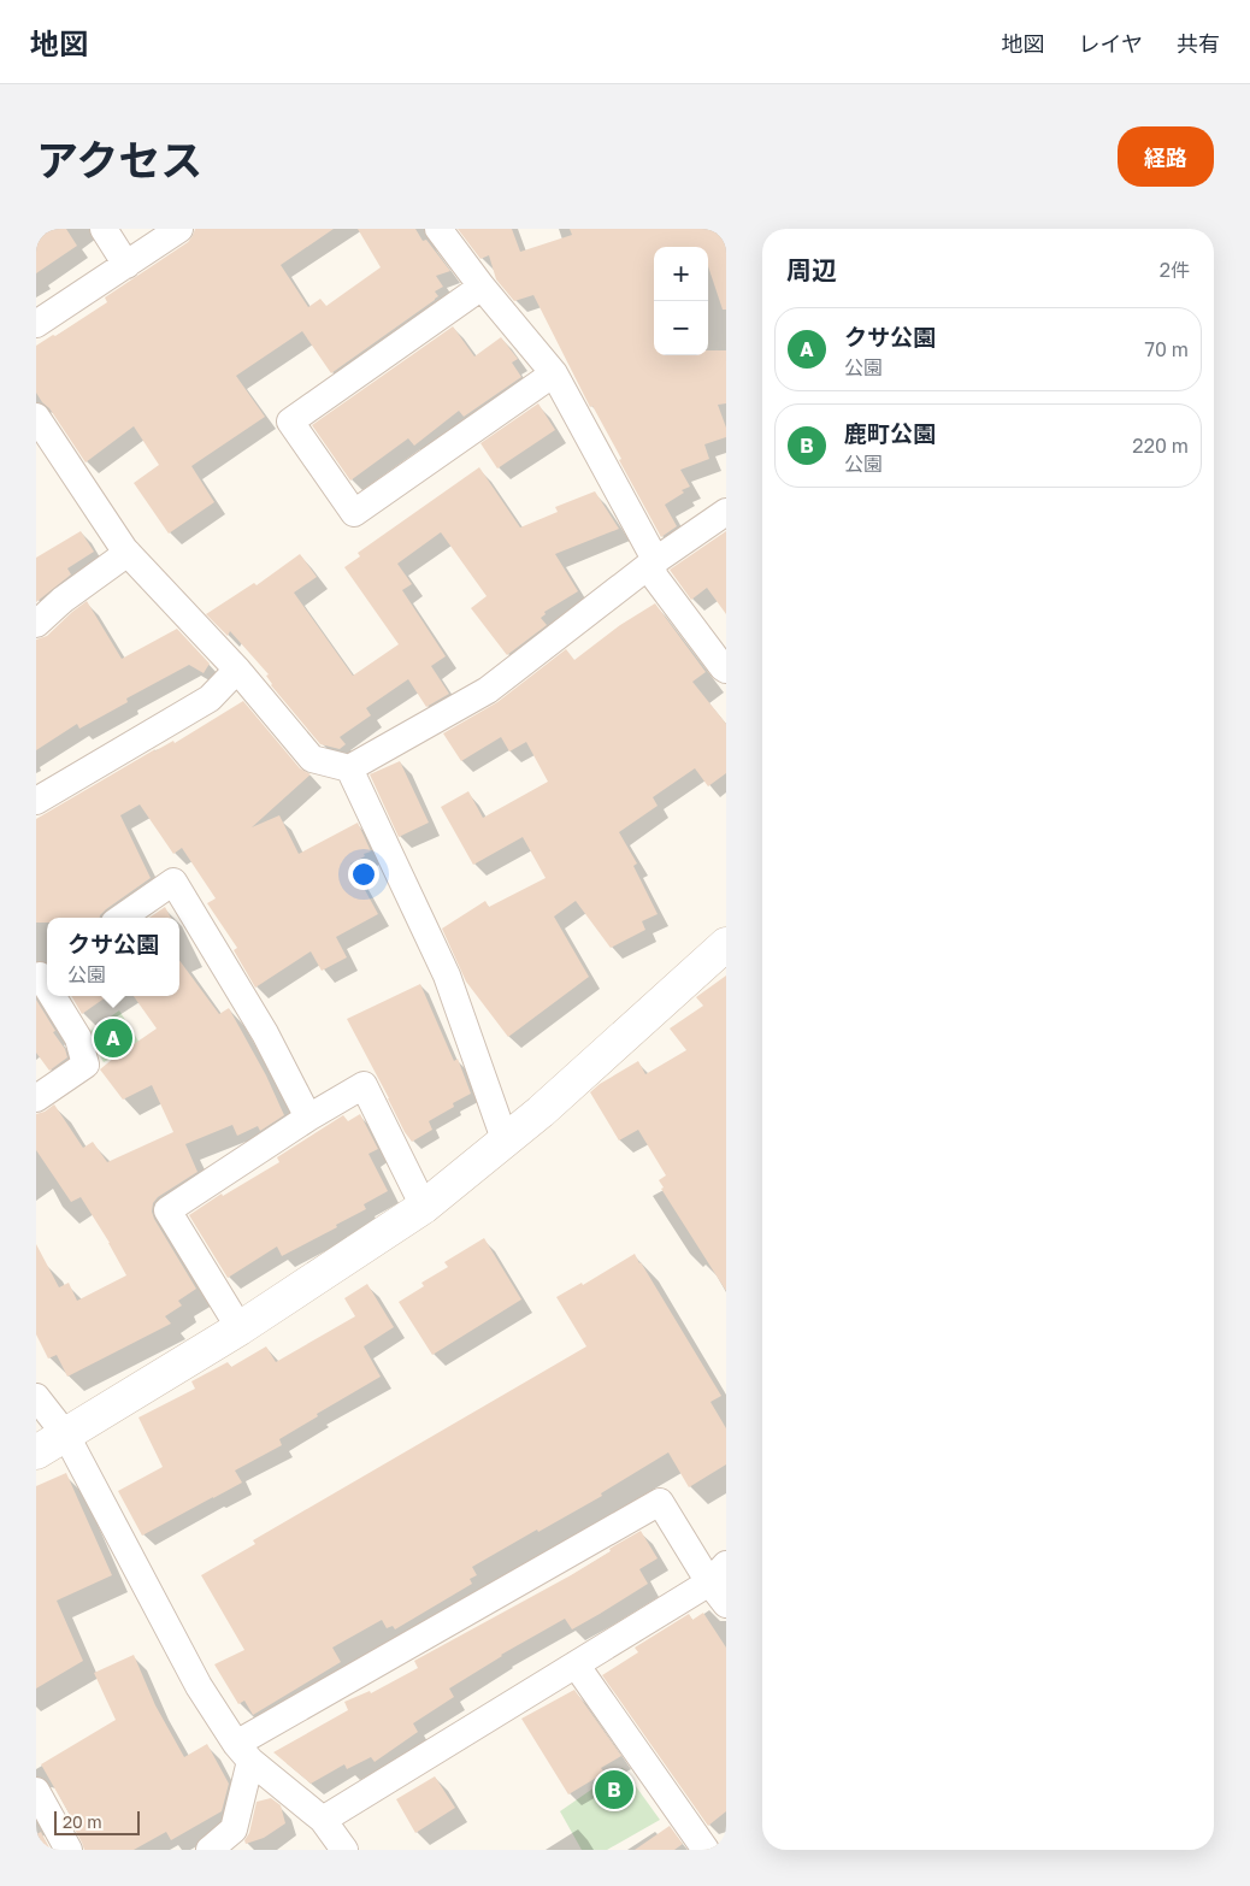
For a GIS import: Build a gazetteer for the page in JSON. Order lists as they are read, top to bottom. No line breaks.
{"scale_bar":"20 m","page":{"header":"地図","nav":["地図","レイヤ","共有"],"title":"アクセス","buttons":"経路","heading":["周辺","2件"],"map_buttons":["+","−"],"list":[{"mark":"A","name":"クサ公園","note":"公園","value":"70 m"},{"mark":"B","name":"鹿町公園","note":"公園","value":"220 m"}],"popup":["クサ公園","公園"],"pins":["A","B"],"scale":"20 m"}}
